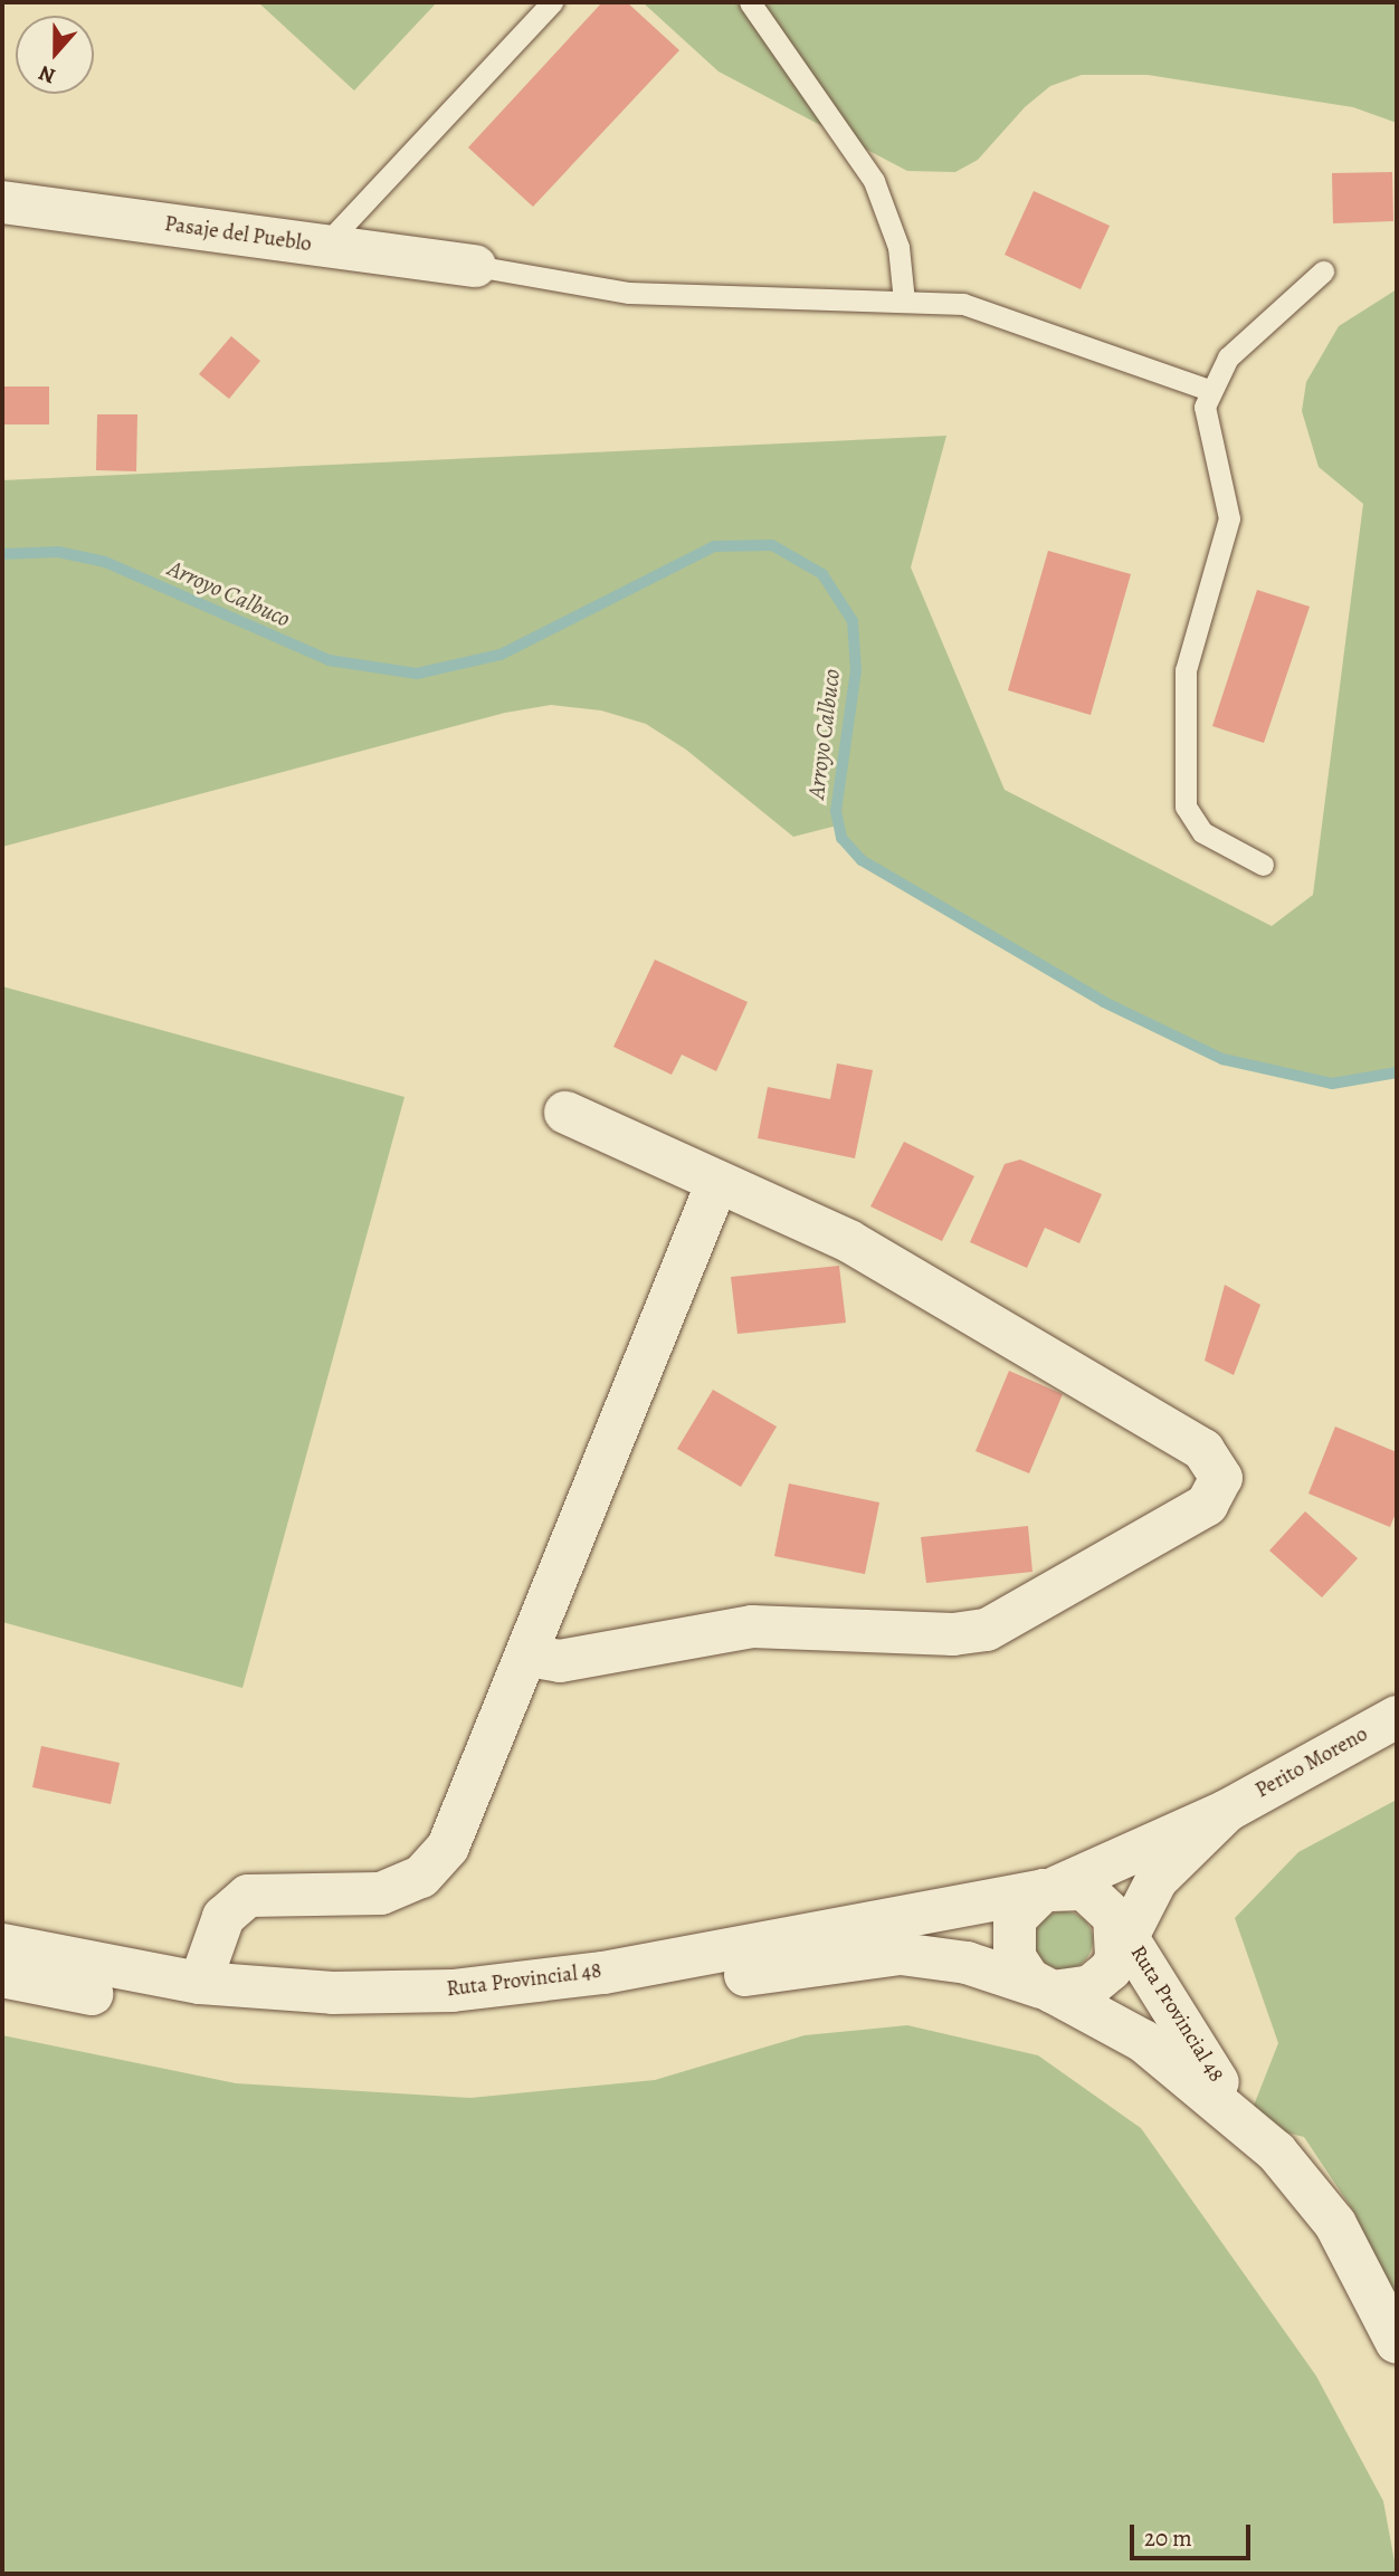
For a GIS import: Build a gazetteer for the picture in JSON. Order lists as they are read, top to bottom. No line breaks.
{"streets":{"main road":["Pasaje del Pueblo","Perito Moreno","Ruta Provincial 48"]},"crossings":[["Perito Moreno","Ruta Provincial 48"]],"water":["Arroyo Calbuco"],"scale_bar":"20 m","north":"bottom"}
